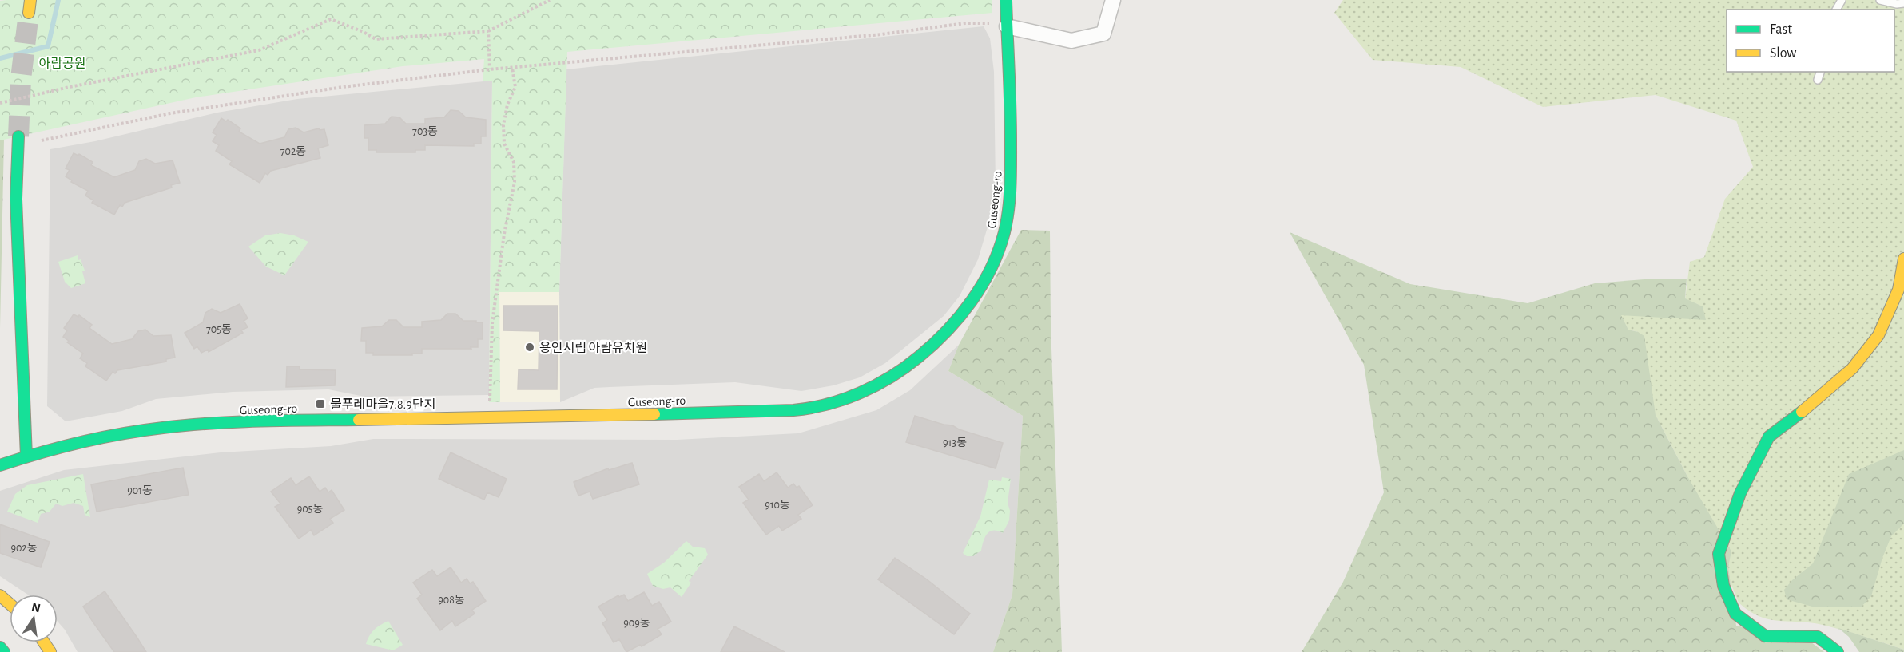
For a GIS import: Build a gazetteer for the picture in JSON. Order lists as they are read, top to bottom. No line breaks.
{"streets":{"main road":["Guseong-ro"]},"parks":["아람공원"],"places":{"other":["용인시립 아람유치원"],"transit":["물푸레마을7.8.9단지"]},"house_numbers":["703동","702동","705동","913동","901동","910동","905동","902동","908동","909동"],"legend":["Fast","Slow"],"north":"top"}
